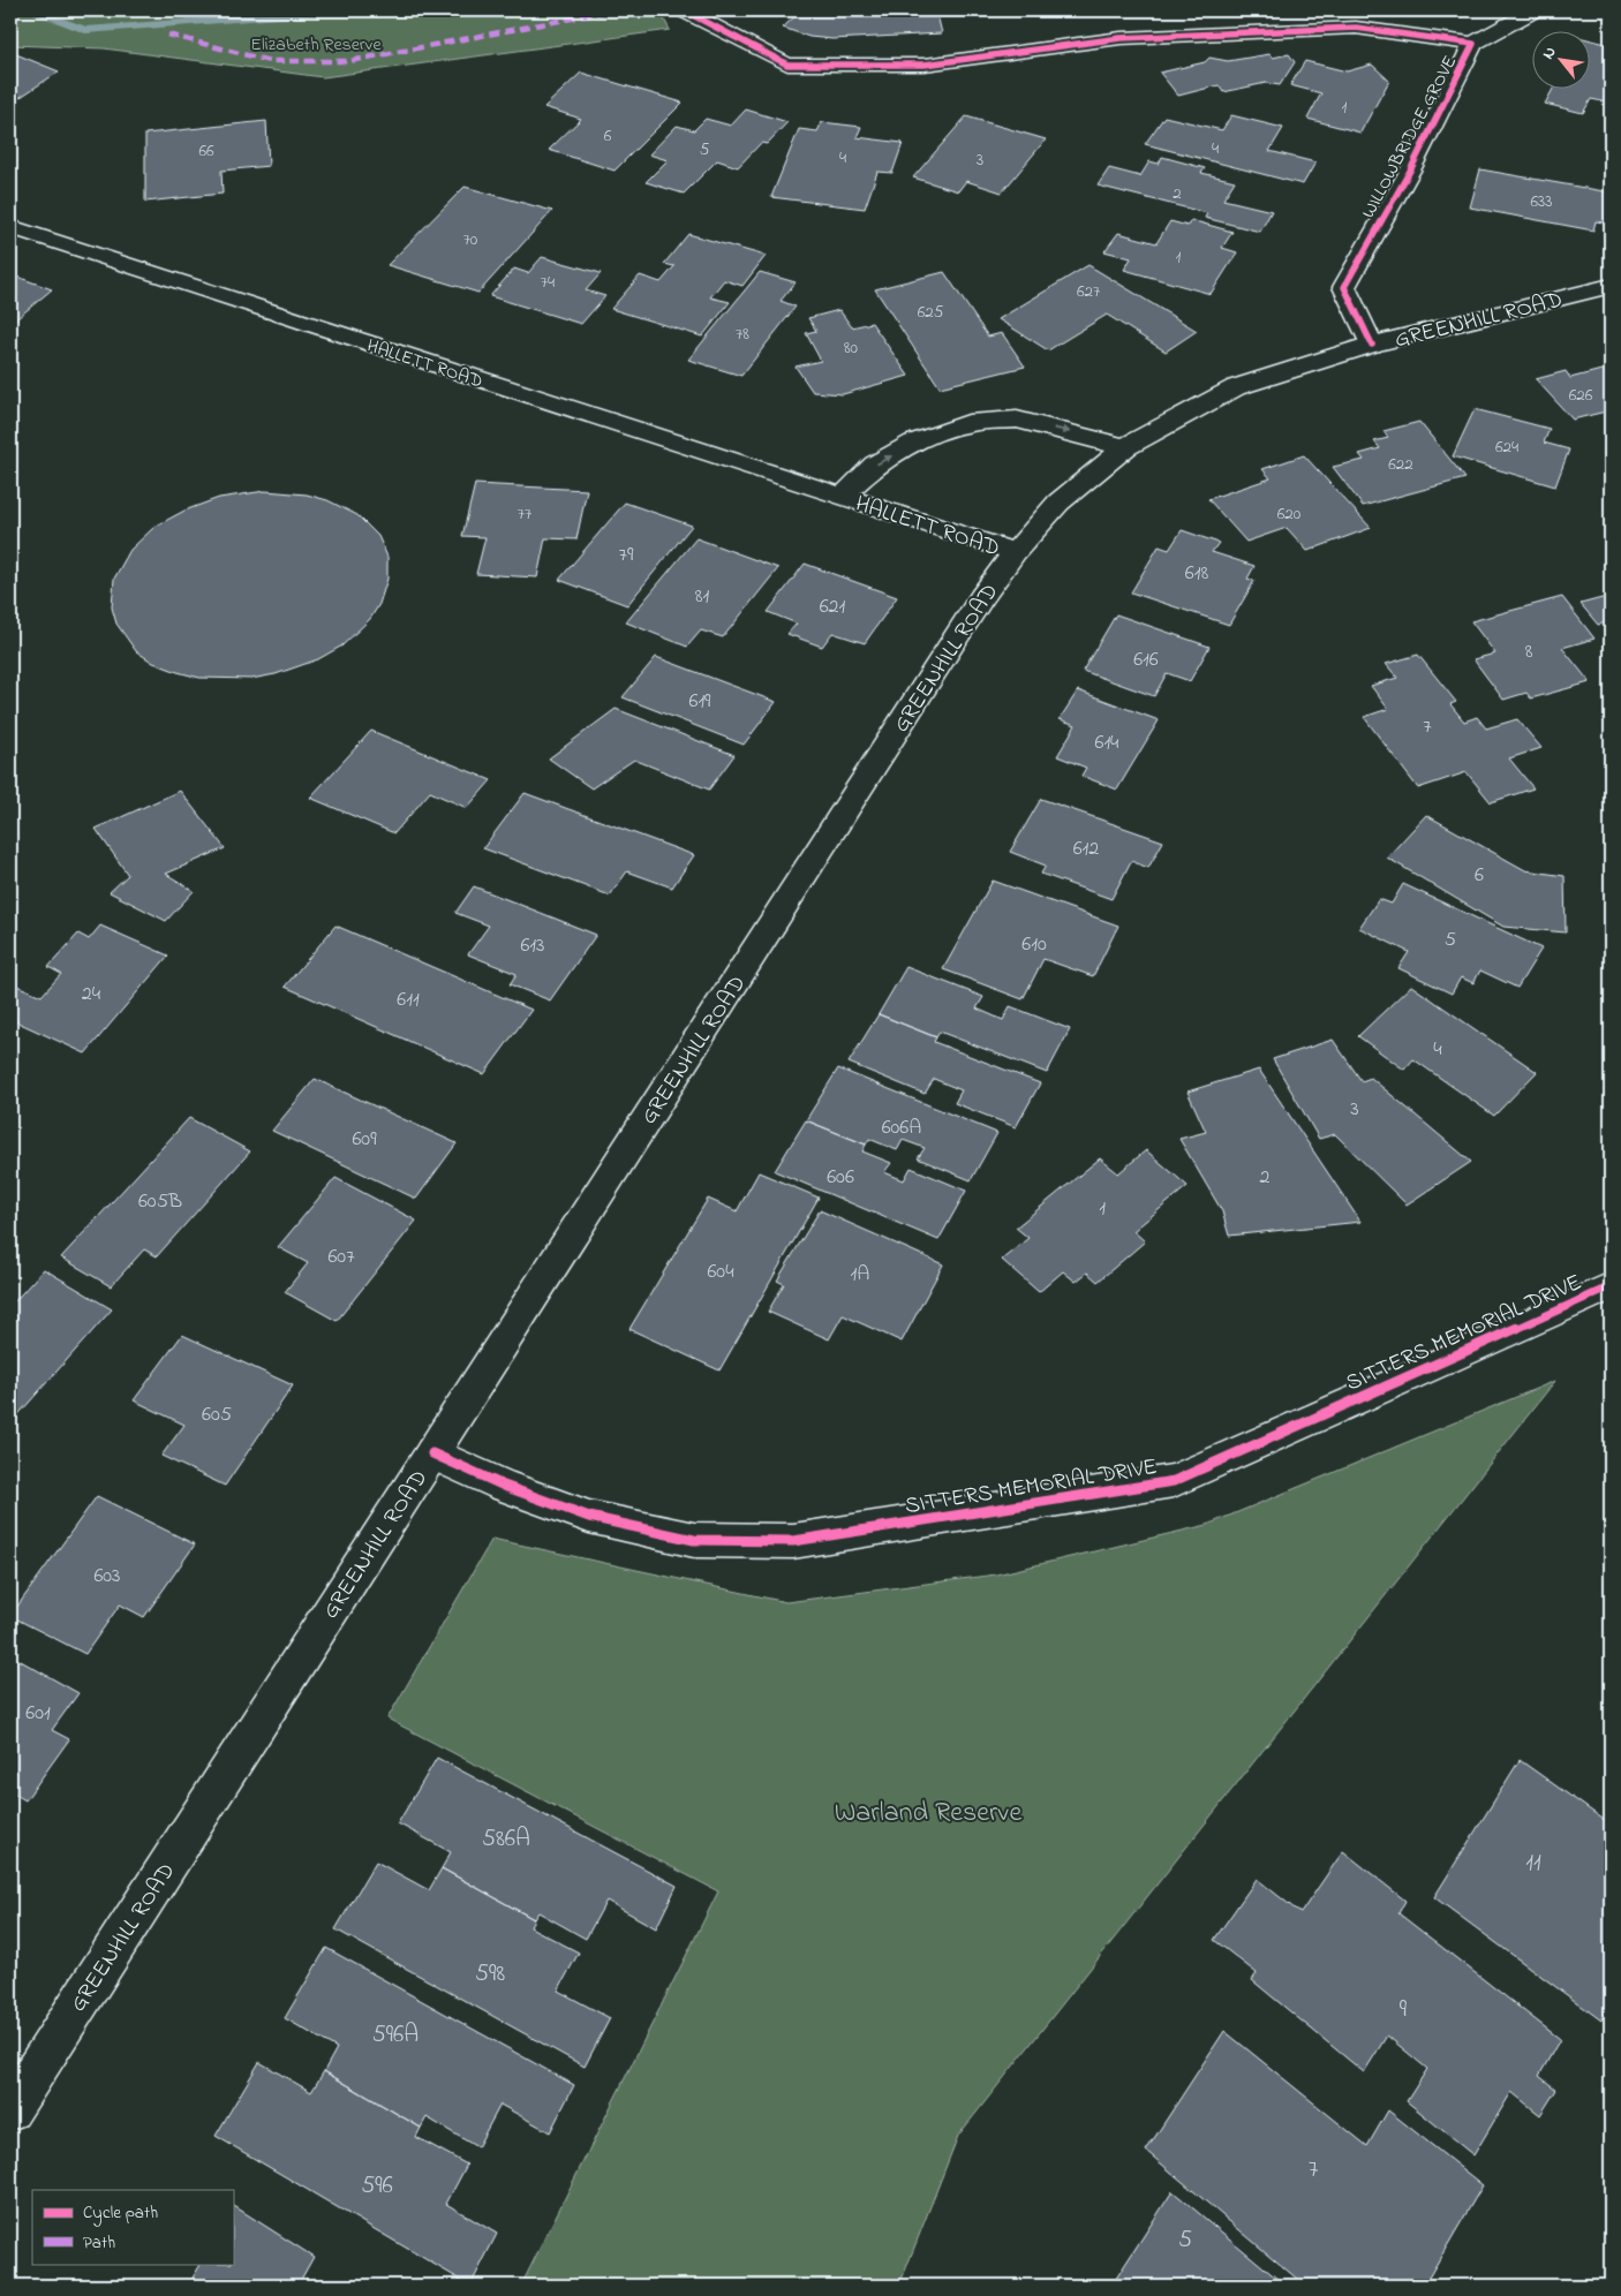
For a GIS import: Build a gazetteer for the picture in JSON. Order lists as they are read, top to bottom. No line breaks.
{"streets":{"main road":["WILLOWBRIDGE GROVE","GREENHILL ROAD","HALLETT ROAD","SITTERS MEMORIAL DRIVE"]},"crossings":[["WILLOWBRIDGE GROVE","GREENHILL ROAD"],["GREENHILL ROAD","HALLETT ROAD"],["GREENHILL ROAD","SITTERS MEMORIAL DRIVE"]],"parks":["Elizabeth Reserve","Warland Reserve"],"house_numbers":["1","6","4","5","66","4","3","2","633","70","1","74","627","625","78","80","626","624","622","77","620","79","618","81","621","8","616","619","7","614","612","6","5","610","613","24","611","4","3","606A","609","606","2","605B","1","607","604","1A","605","603","601","586A","11","598","9","596A","7","596","5"],"legend":["Cycle path","Path"],"north":"top left"}
